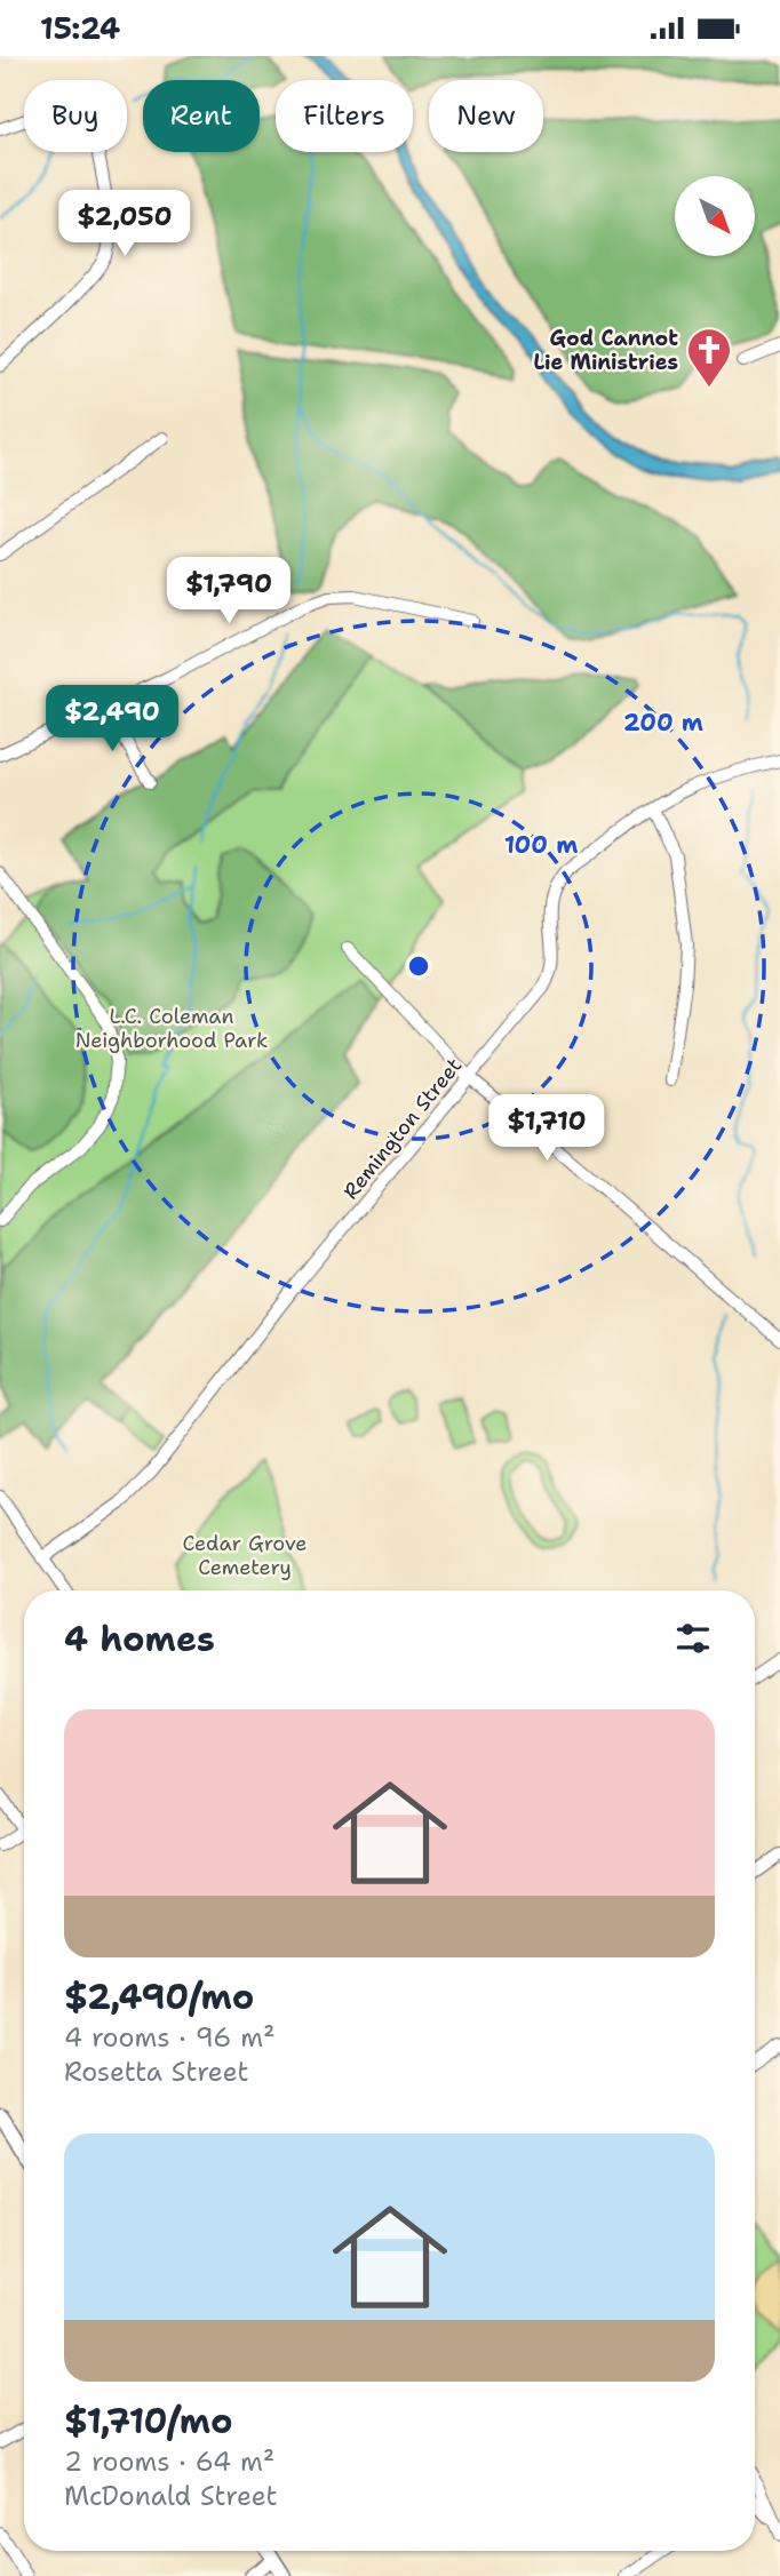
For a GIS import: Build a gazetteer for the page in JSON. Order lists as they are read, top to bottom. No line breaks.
{"streets":{"street":["Remington Street"]},"parks":["L.C. Coleman Neighborhood Park","Cedar Grove Cemetery"],"places":{"church":["God Cannot Lie Ministries"]},"north":"bottom right","page":{"status":"15:24","chip":["Buy","Rent","Filters","New"],"price":["$2,050","$1,790","$2,490","$1,710"],"heading":"4 homes","list":[{"name":"$2,490/mo","note":"4 rooms · 96 m² · Rosetta Street"},{"name":"$1,710/mo","note":"2 rooms · 64 m² · McDonald Street"}]},"rings":["200 m","100 m"]}
